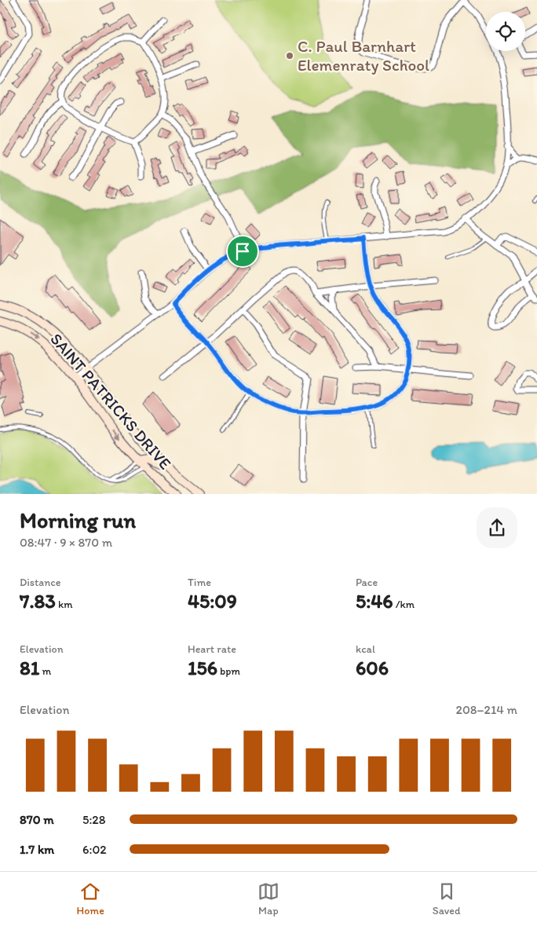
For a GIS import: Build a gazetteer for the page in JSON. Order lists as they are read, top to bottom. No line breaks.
{"streets":{"main road":["SAINT PATRICKS DRIVE"]},"places":["C. Paul Barnhart Elemenraty School"],"page":{"heading":["Morning run","08:47 · 9 × 870 m"],"stats":[["Distance","7.83 km"],["Time","45:09"],["Pace","5:46 /km"],["Elevation","81 m"],["Heart rate","156 bpm"],["kcal","606"]],"chart":["Elevation","208–214 m"],"list":[{"name":"870 m","note":"5:28"},{"name":"1.7 km","note":"6:02"}],"tabs":["Home","Map","Saved"]}}
